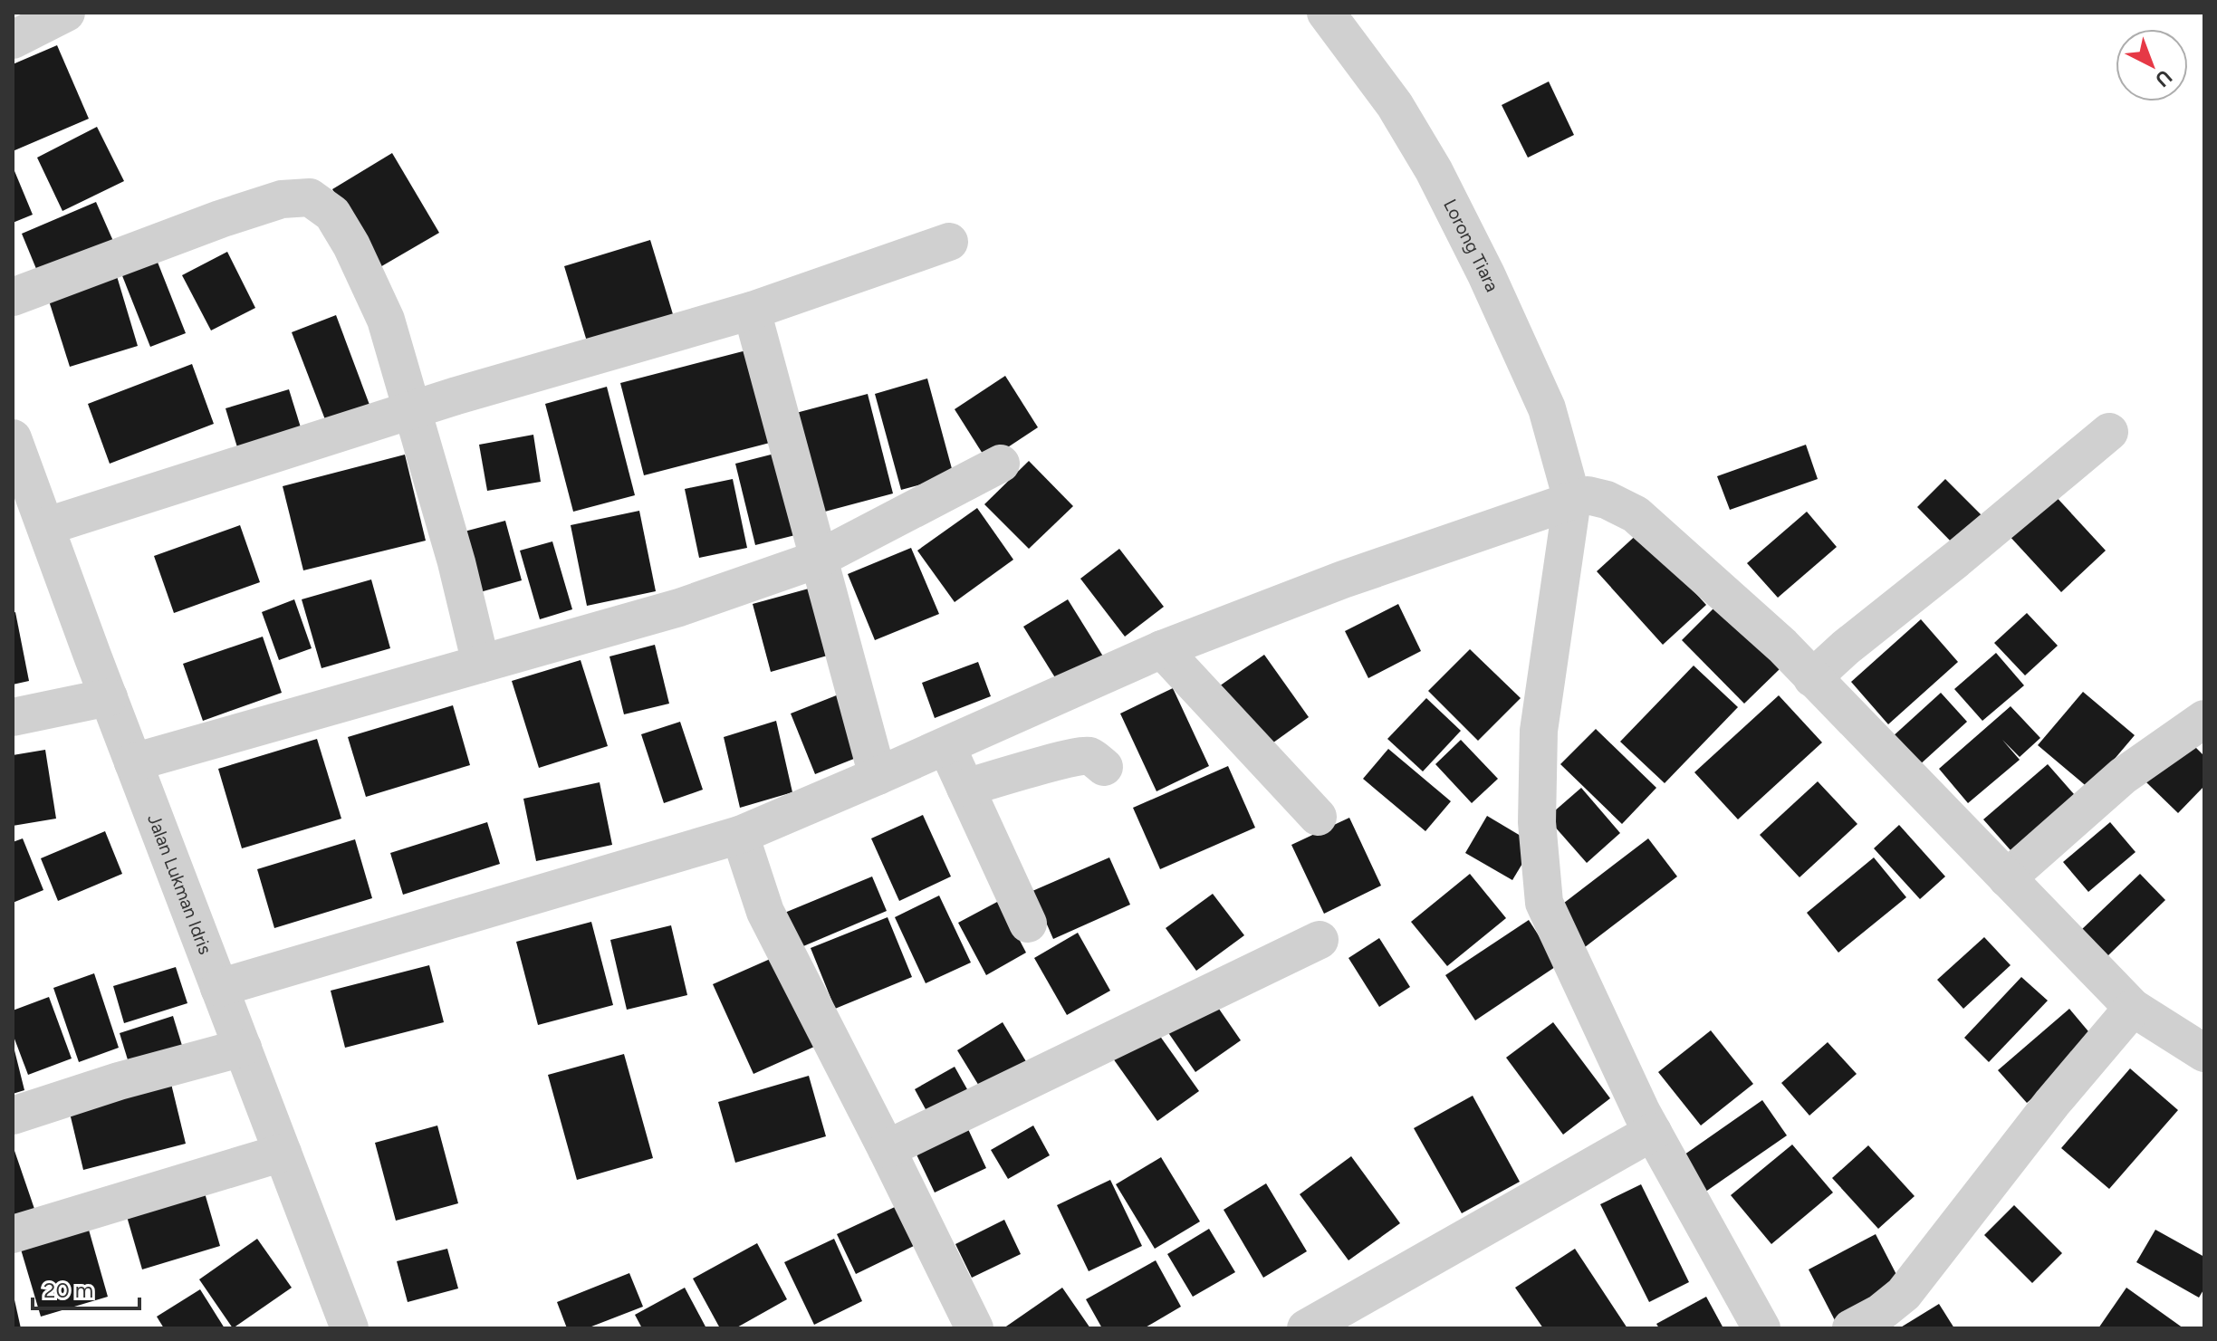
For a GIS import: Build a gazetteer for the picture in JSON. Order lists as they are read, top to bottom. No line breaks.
{"streets":{"street":["Lorong Tiara","Jalan Lukman Idris"]},"scale_bar":"20 m","north":"bottom right"}
